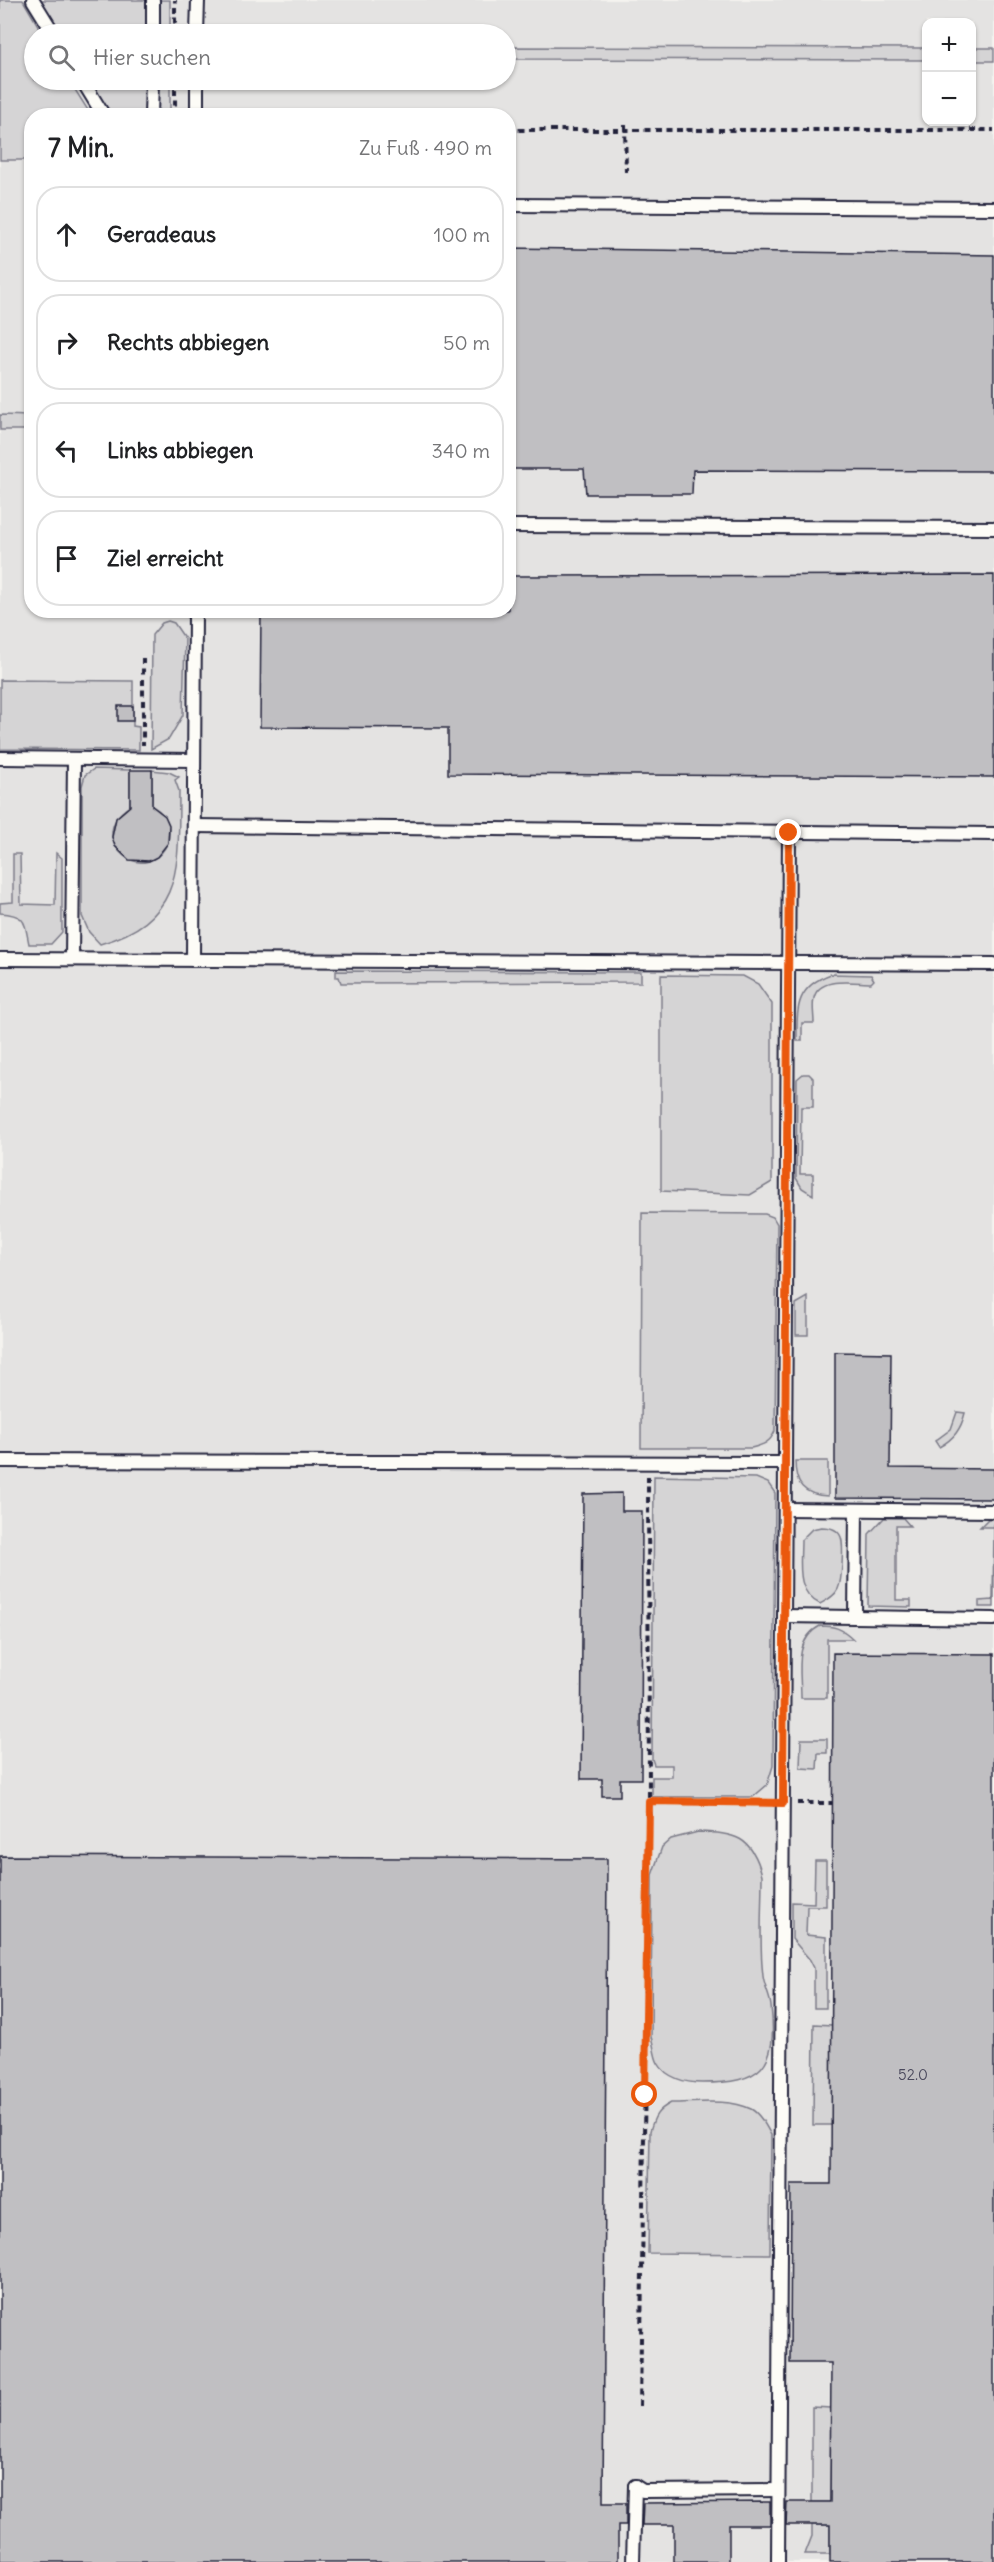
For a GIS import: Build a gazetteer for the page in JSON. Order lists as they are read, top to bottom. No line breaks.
{"house_numbers":["52.0"],"page":{"map_buttons":["+","−"],"search":"Hier suchen","heading":["7 Min.","Zu Fuß · 490 m"],"list":[["Geradeaus","100 m"],["Rechts abbiegen","50 m"],["Links abbiegen","340 m"],"Ziel erreicht"]}}
